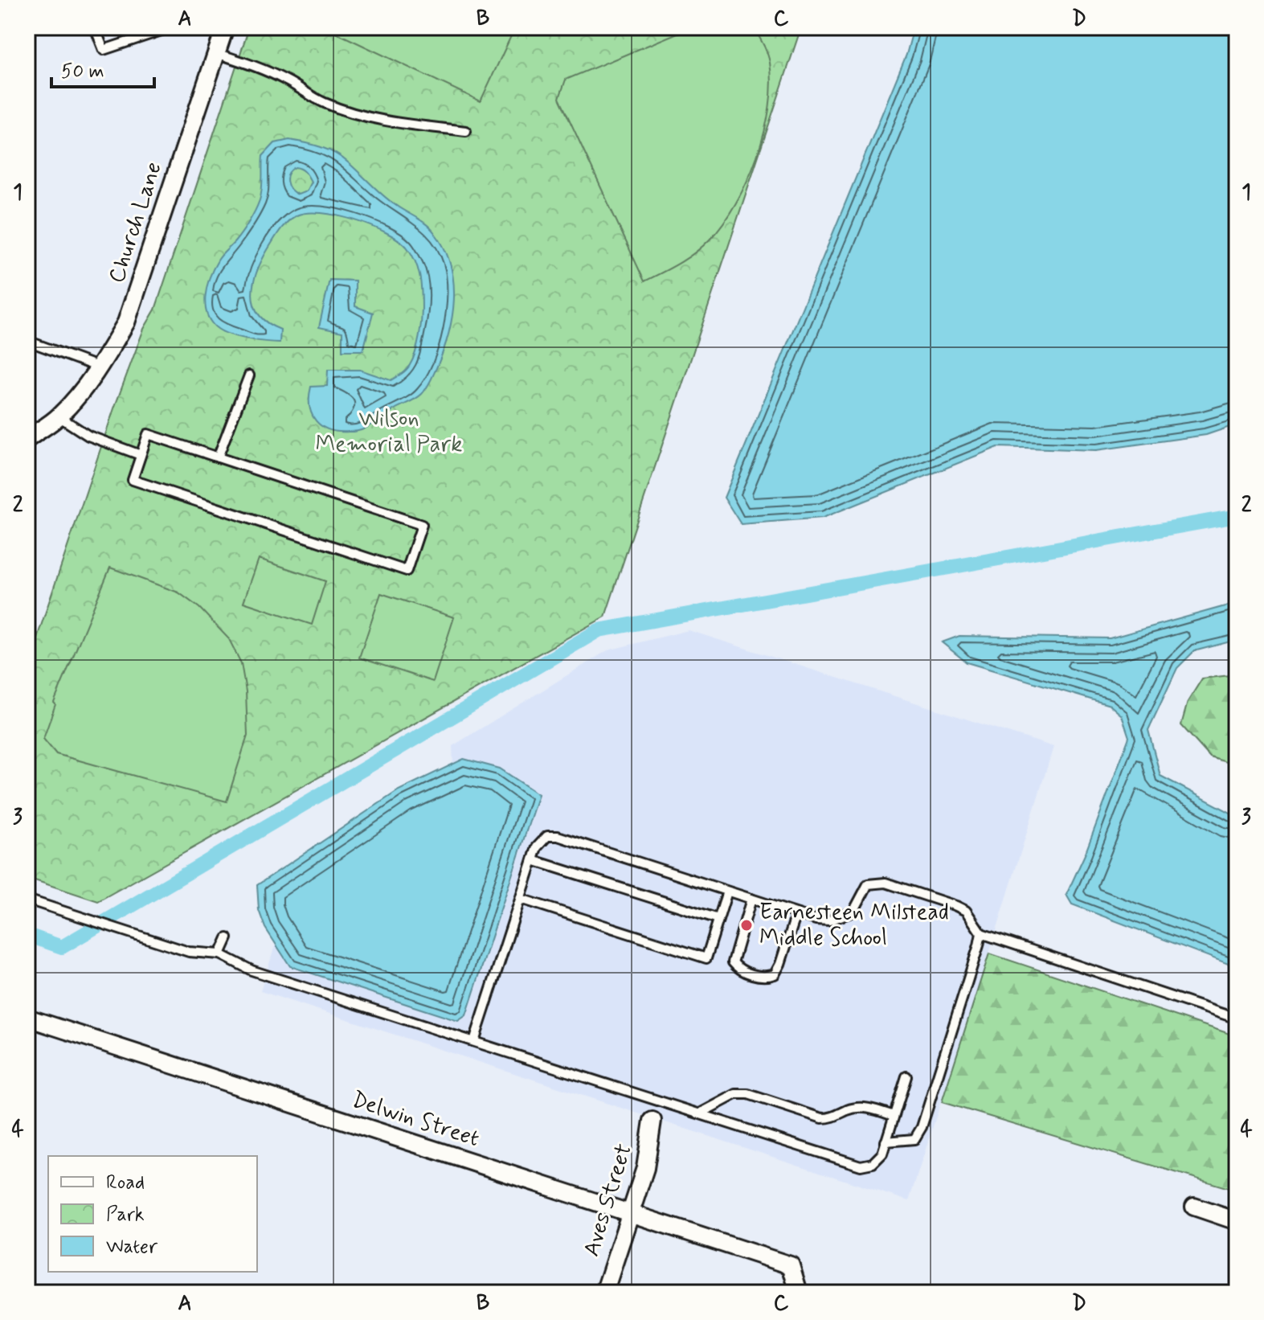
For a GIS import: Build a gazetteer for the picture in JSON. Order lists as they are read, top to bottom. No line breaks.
{"streets":{"street":["Church Lane","Delwin Street","Aves Street"]},"crossings":[["Delwin Street","Aves Street"]],"parks":["Wilson Memorial Park"],"places":["Earnesteen Milstead Middle School"],"legend":["Road","Park","Water"],"scale_bar":"50 m","grid":{"columns":["A","B","C","D"],"rows":["1","2","3","4"]}}
